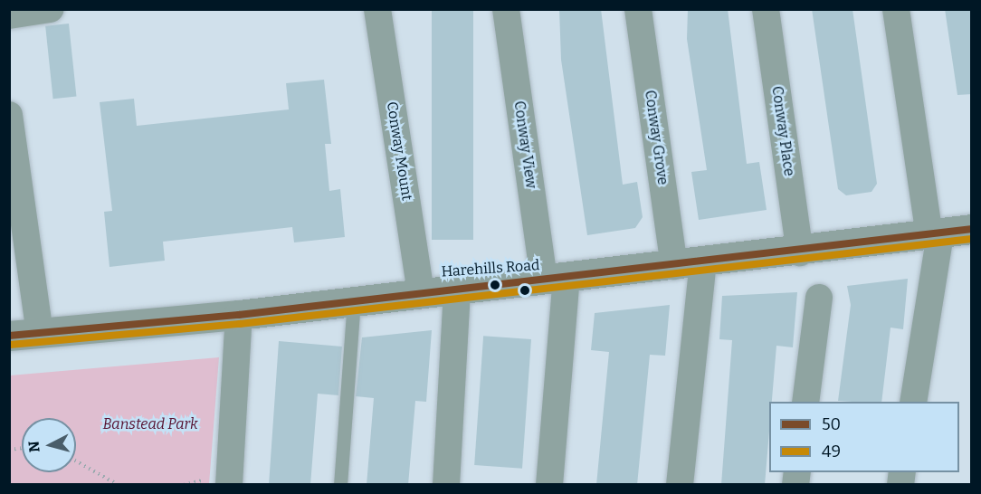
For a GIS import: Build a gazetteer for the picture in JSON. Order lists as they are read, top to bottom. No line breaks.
{"streets":{"street":["Conway Place","Conway Grove","Conway View","Conway Mount","Harehills Road"]},"crossings":[["Conway Place","Harehills Road"],["Conway Grove","Harehills Road"],["Conway View","Harehills Road"],["Conway Mount","Harehills Road"]],"parks":["Banstead Park"],"lines":["transit line 50","transit line 49"],"legend":["50","49"],"north":"left"}
